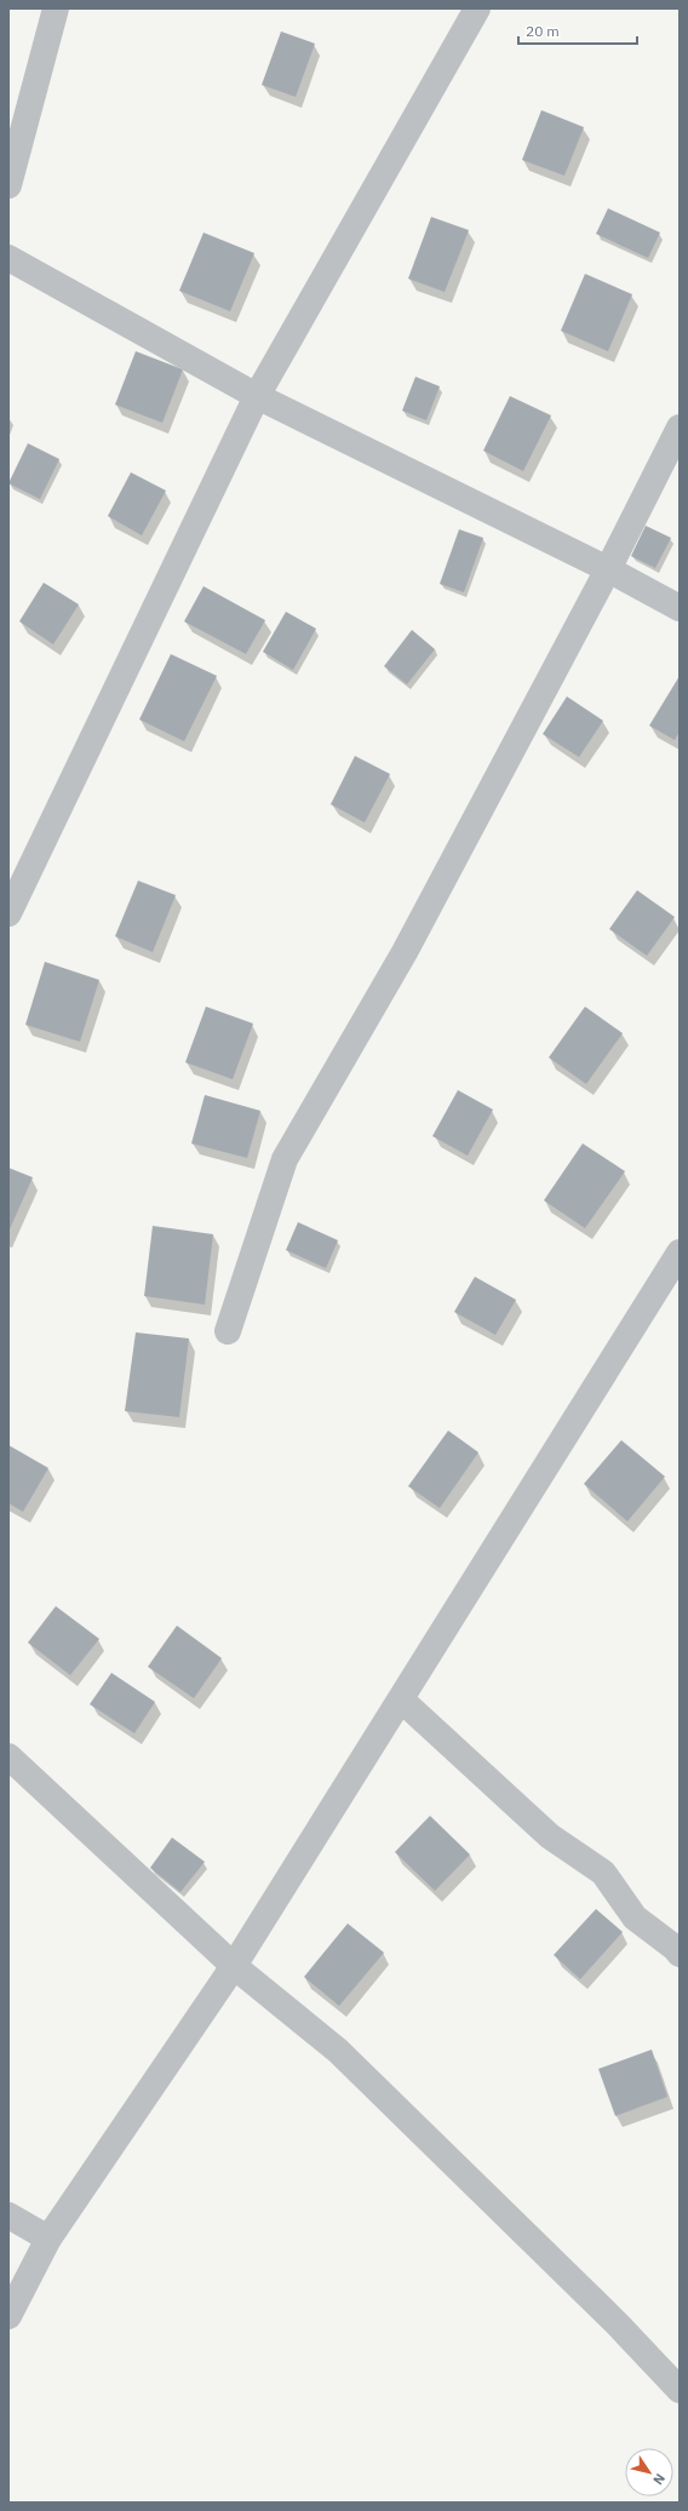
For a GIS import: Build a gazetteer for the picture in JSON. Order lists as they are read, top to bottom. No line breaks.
{"scale_bar":"20 m","north":"bottom right"}
